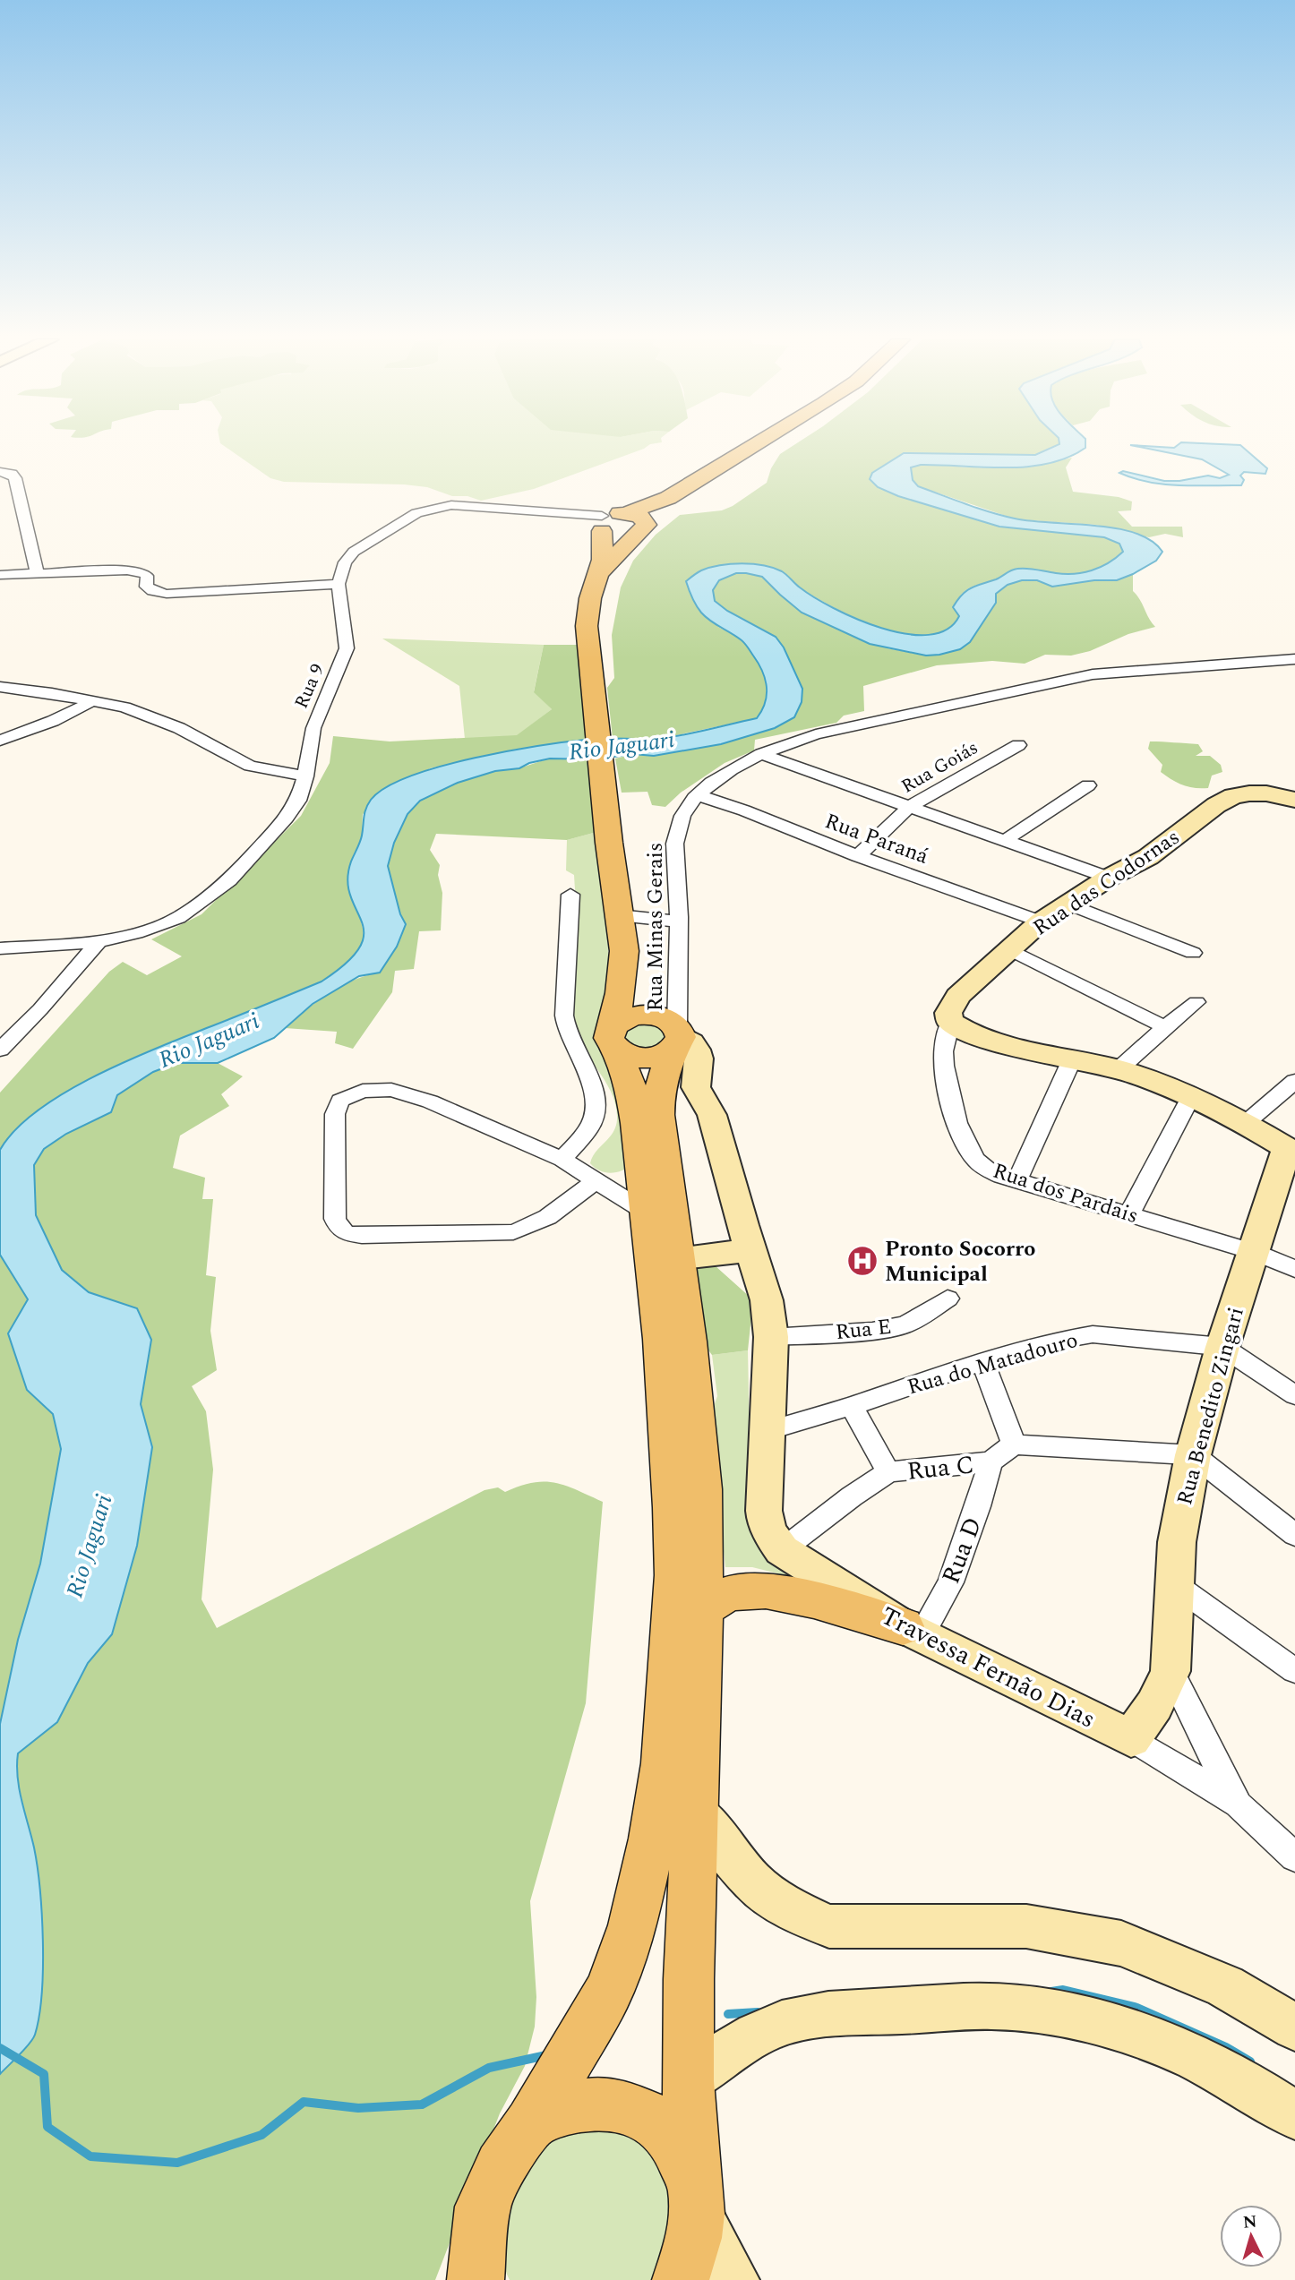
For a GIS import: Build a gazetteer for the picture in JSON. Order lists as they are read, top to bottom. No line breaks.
{"streets":{"street":["Rua 9","Rua Goiás","Rua Paraná","Rua das Codornas","Rua Minas Gerais","Rua dos Pardais","Rua E","Rua do Matadouro","Rua Benedito Zingari","Rua C","Rua D","Travessa Fernão Dias"]},"crossings":[["Rua Goiás","Rua Paraná"],["Rua Paraná","Rua das Codornas"],["Rua Paraná","Rua Minas Gerais"],["Rua das Codornas","Rua dos Pardais"],["Rua das Codornas","Rua Benedito Zingari"],["Rua dos Pardais","Rua Benedito Zingari"],["Rua do Matadouro","Rua Benedito Zingari"],["Rua C","Rua D"],["Rua C","Travessa Fernão Dias"],["Rua D","Travessa Fernão Dias"]],"water":["Rio Jaguari"],"places":{"hospital":["Pronto Socorro Municipal"]},"north":"top"}
